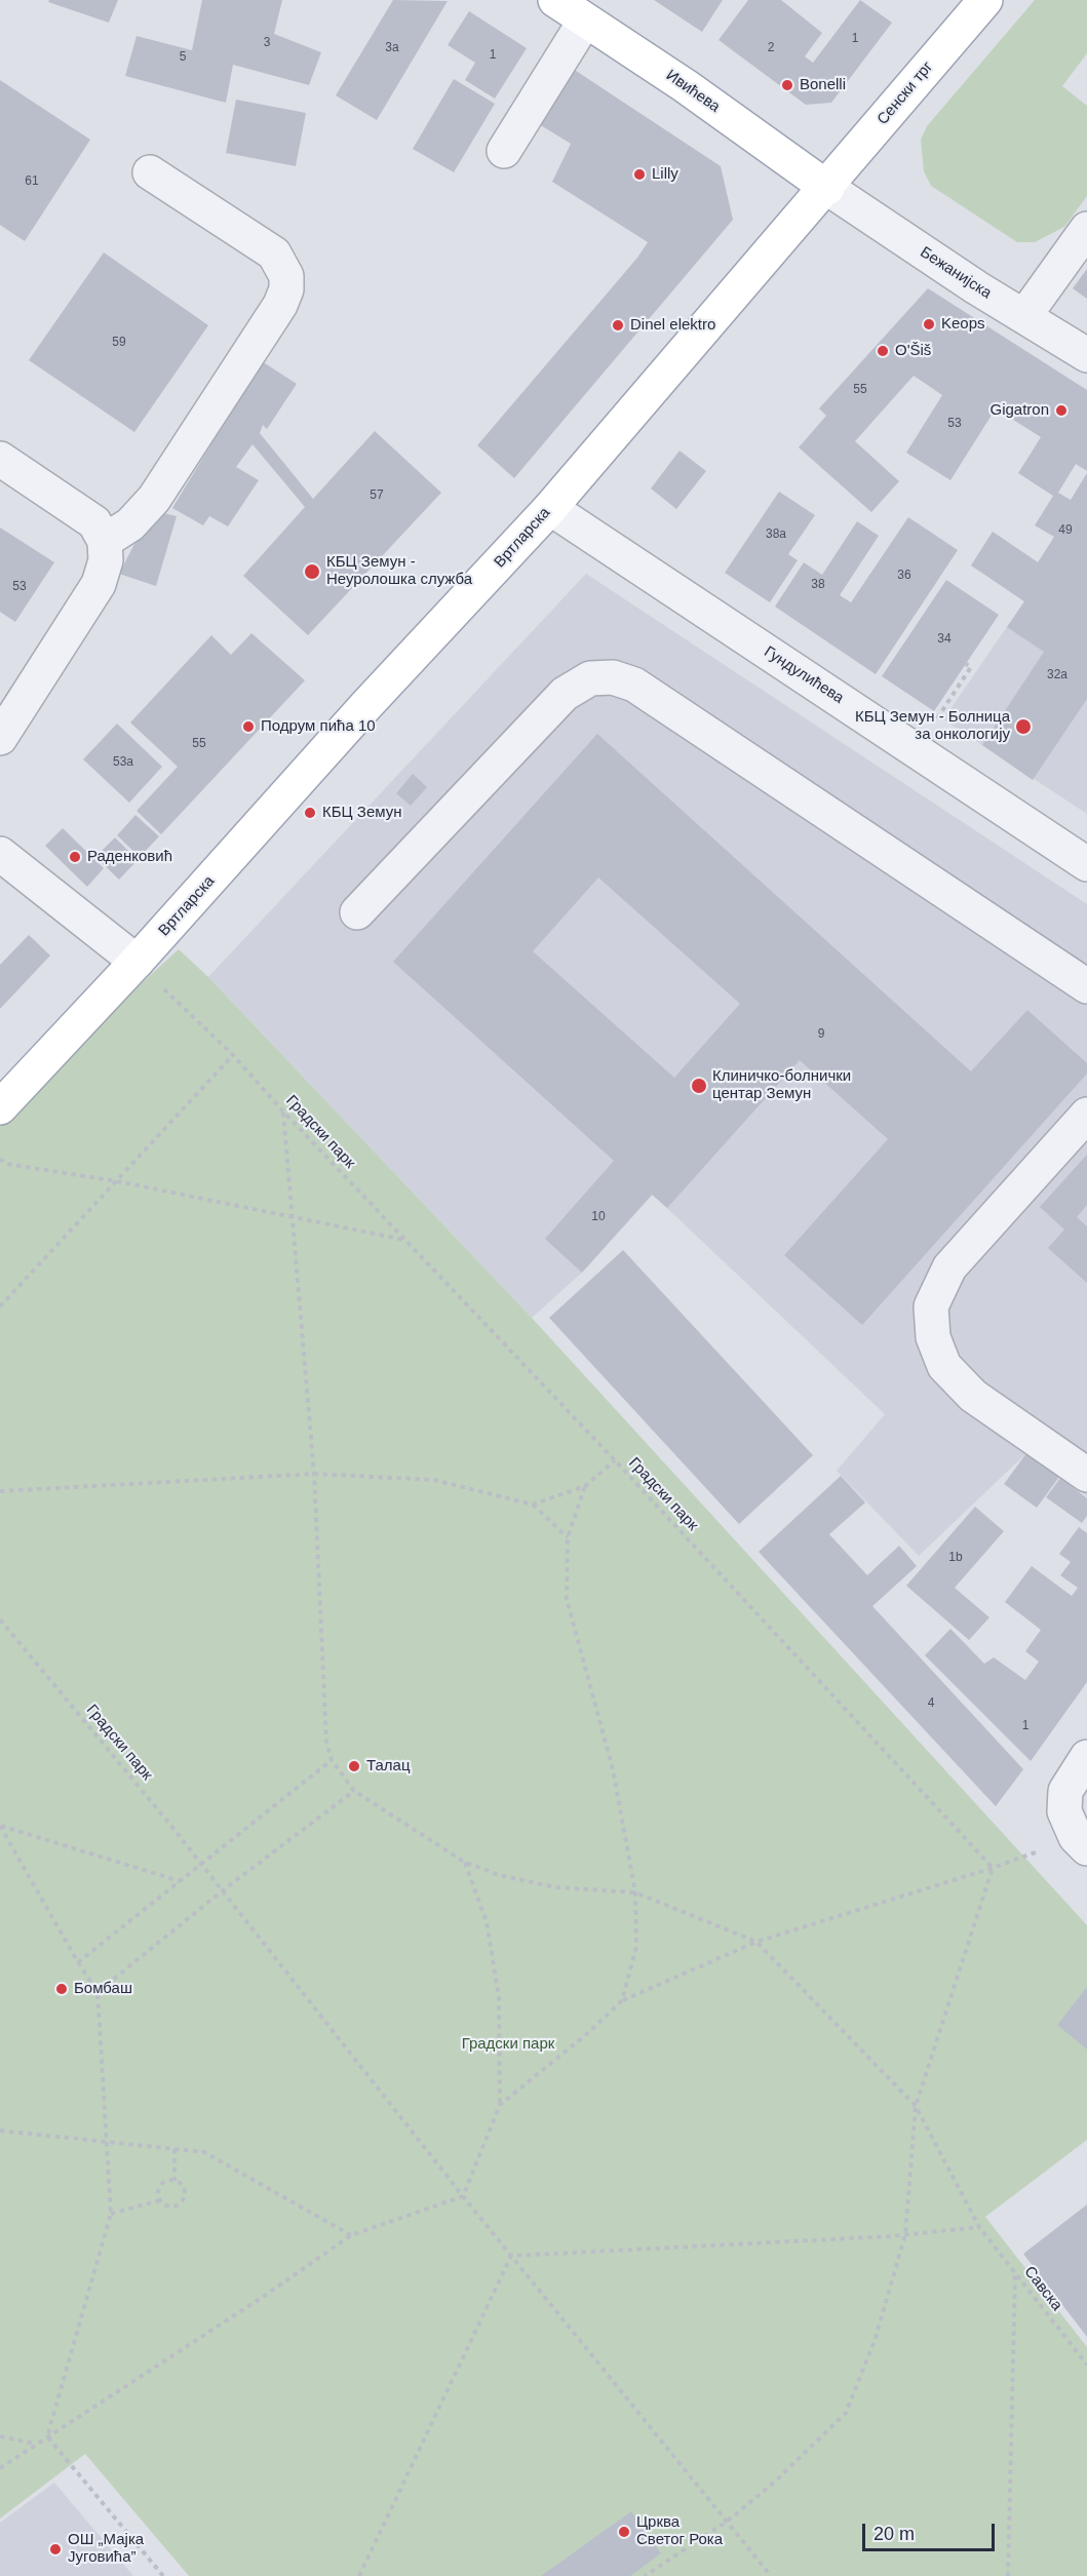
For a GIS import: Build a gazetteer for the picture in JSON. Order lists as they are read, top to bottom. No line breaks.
{"streets":{"main road":["Ивићева","Сенски трг","Вртларска"],"street":["Бежанијска","Гундулићева"],"path":["Градски парк","Савска"]},"crossings":[["Ивићева","Сенски трг"],["Ивићева","Бежанијска"],["Ивићева","Вртларска"],["Сенски трг","Бежанијска"],["Сенски трг","Вртларска"],["Бежанијска","Вртларска"],["Вртларска","Гундулићева"],["Вртларска","Градски парк"]],"parks":["Градски парк"],"places":["Bonelli","Lilly","Keops","Dinel elektro","O'Šiš","Gigatron","КБЦ Земун - Неуролошка служба","Подрум пића 10","КБЦ Земун - Болница за онкологију","КБЦ Земун","Раденковић","Клиничко-болнички центар Земун","Талац","Бомбаш","Црква Светог Рока","ОШ „Мајка Југовића”"],"house_numbers":["1","3","3a","2","1","5","61","59","55","53","57","49","38a","36","38","53","34","32a","55","53a","9","10","1b","4","1"],"scale_bar":"20 m"}
